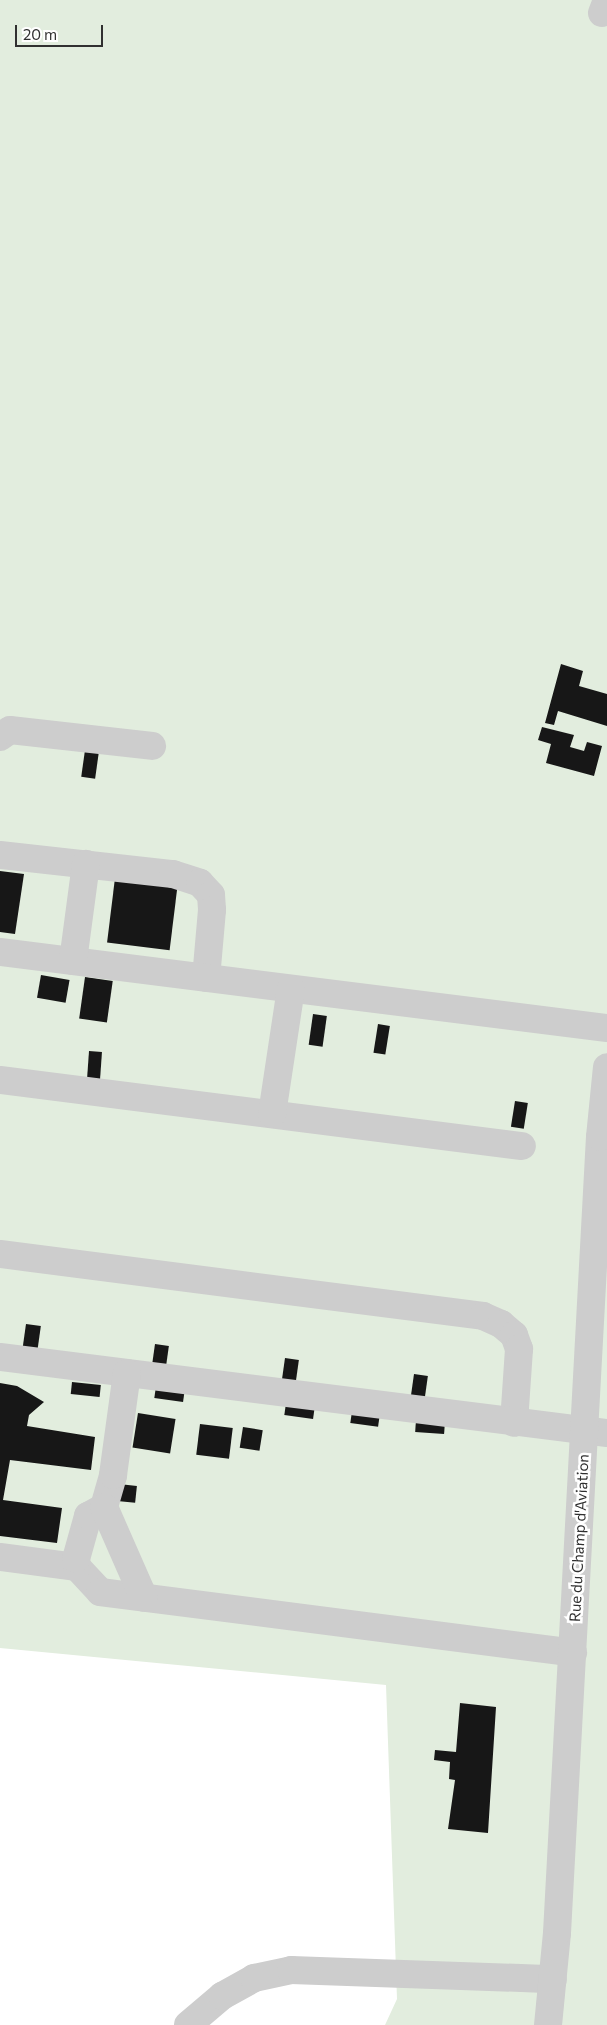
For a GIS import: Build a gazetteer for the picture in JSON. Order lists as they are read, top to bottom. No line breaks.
{"streets":{"street":["Rue du Champ d'Aviation"]},"scale_bar":"20 m"}
